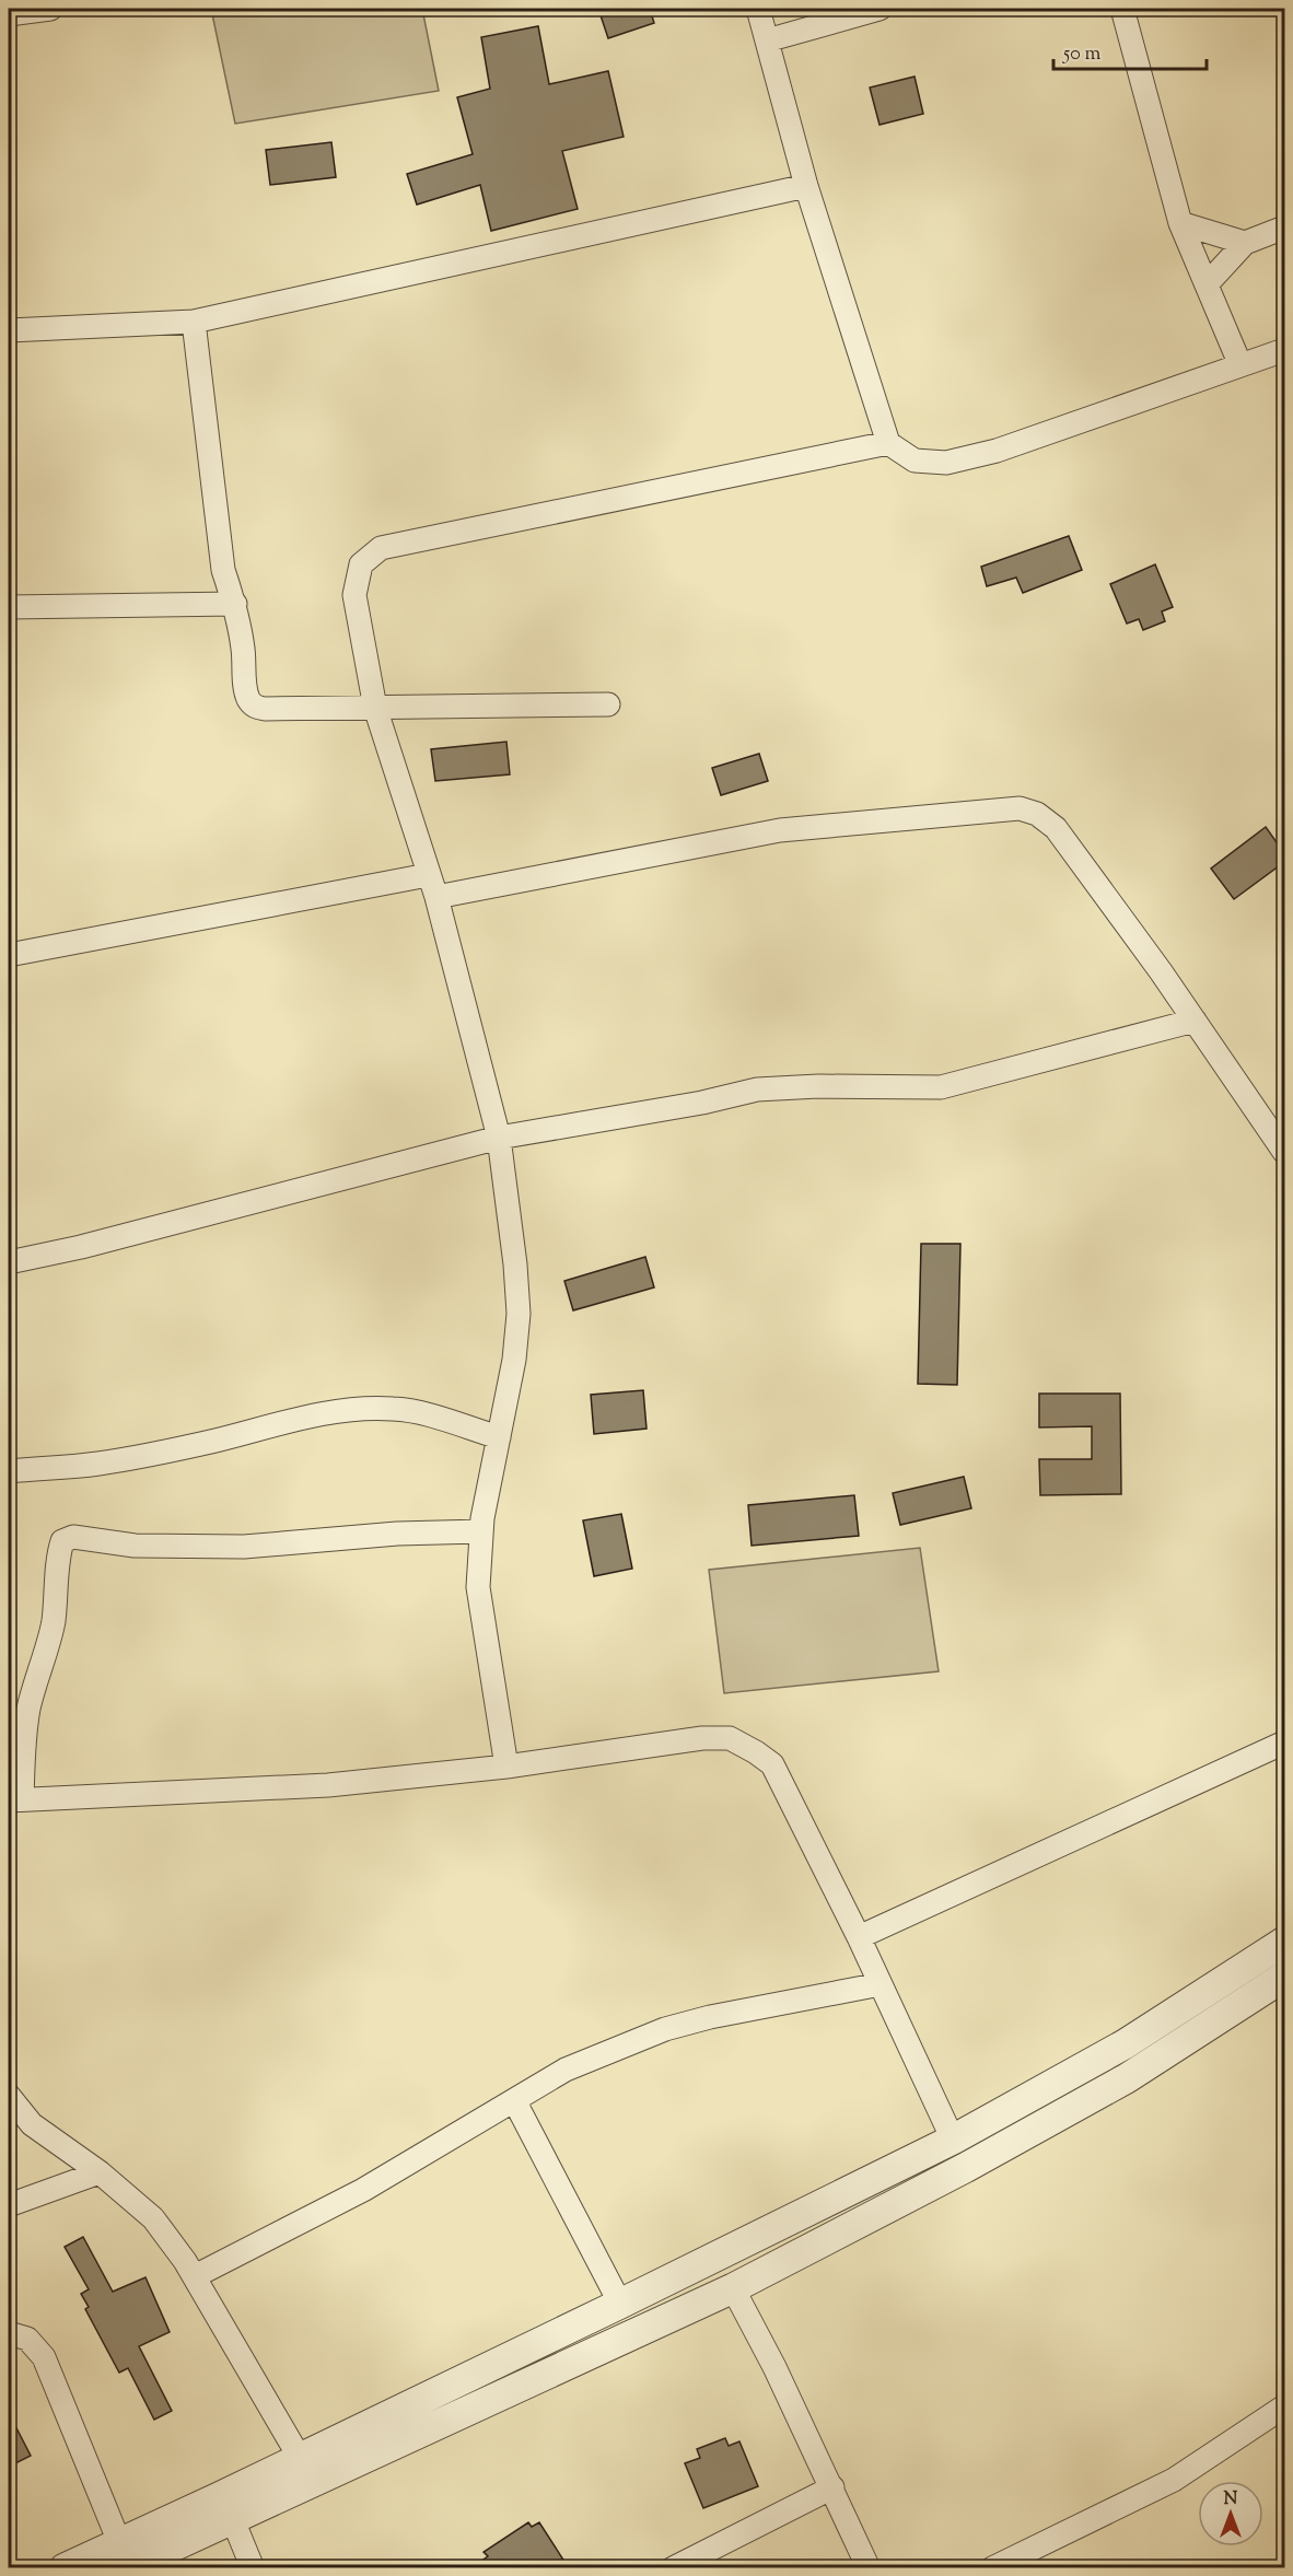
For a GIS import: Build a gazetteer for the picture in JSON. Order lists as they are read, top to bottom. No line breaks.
{"scale_bar":"50 m","north":"top"}
